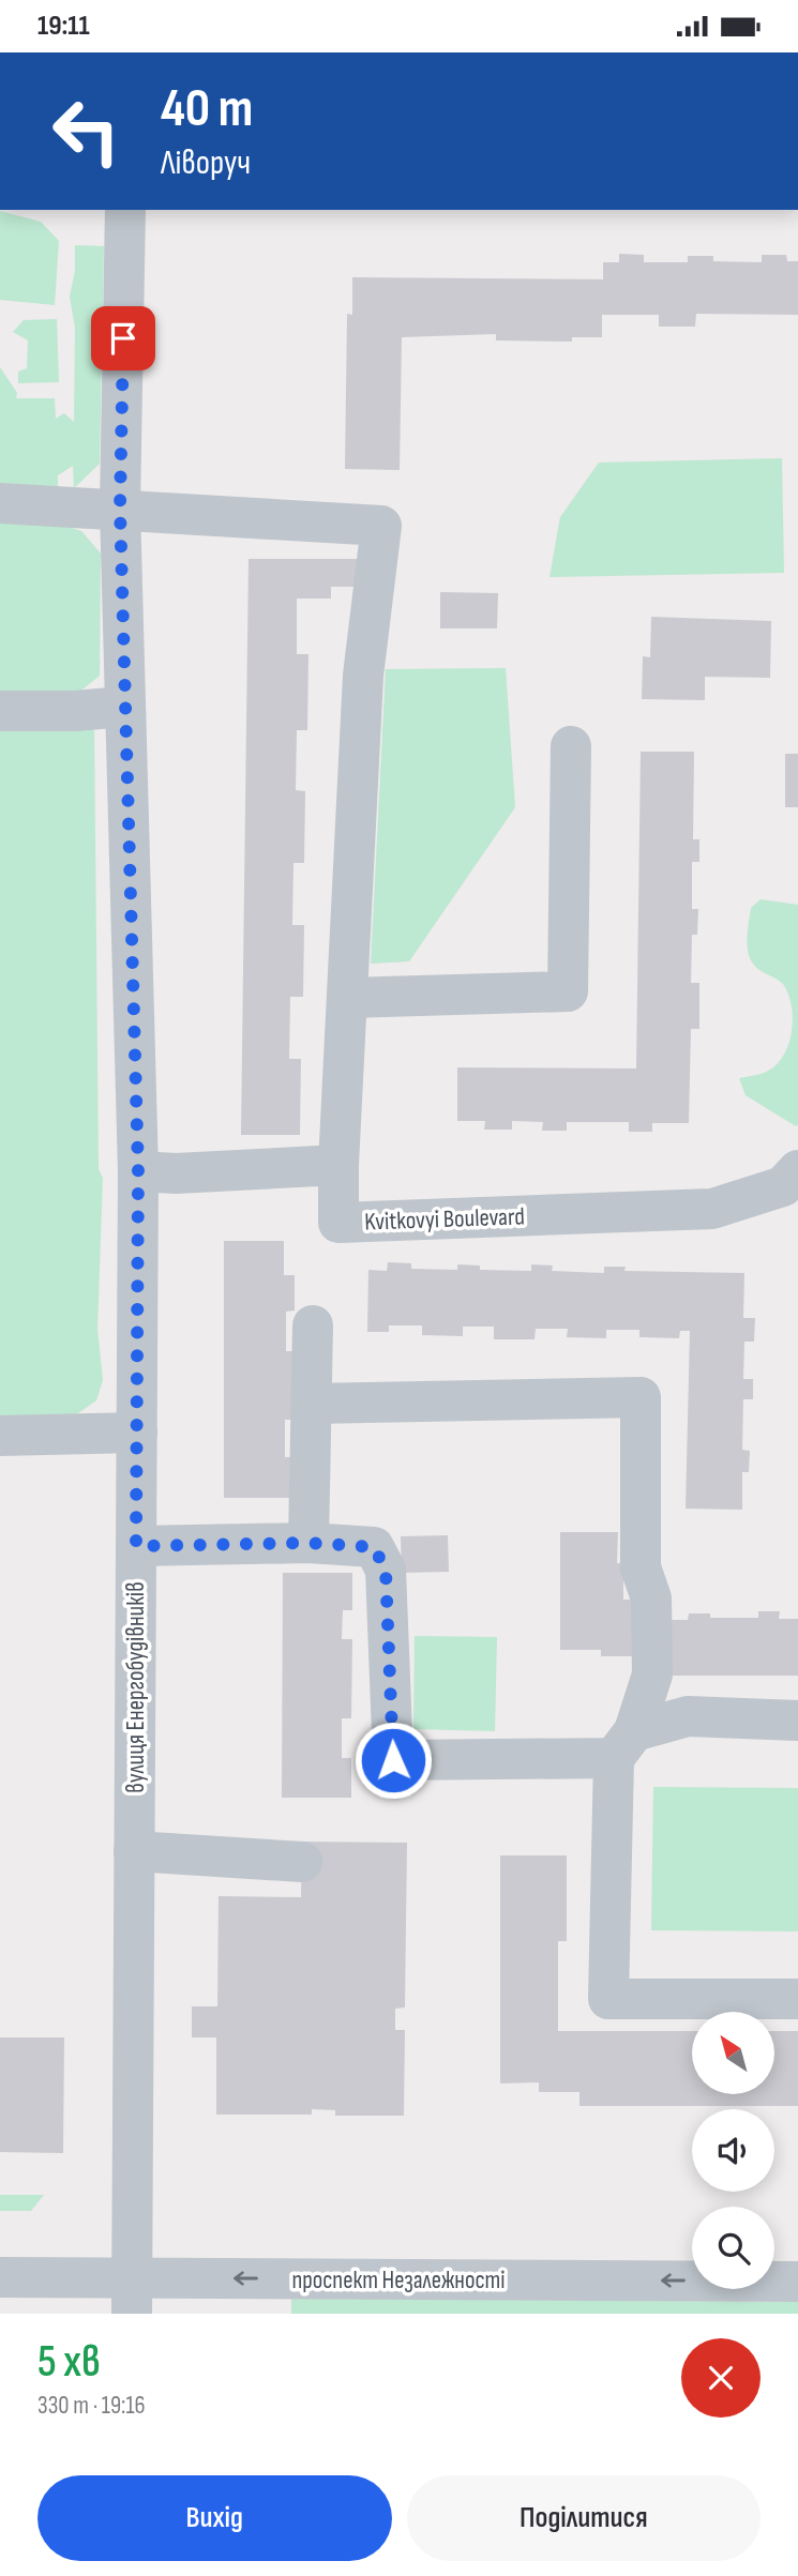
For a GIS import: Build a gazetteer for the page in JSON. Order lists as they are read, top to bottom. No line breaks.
{"streets":{"street":["Kvitkovyi Boulevard","вулиця Енергобудівників","проспект Незалежності"]},"crossings":[["вулиця Енергобудівників","проспект Незалежності"]],"one_way":["проспект Незалежності"],"north":"top left","page":{"status":"19:11","turn":["40 m","Ліворуч"],"heading":["5 хв","330 m · 19:16"],"buttons":["Вихід","Поділитися"]}}
